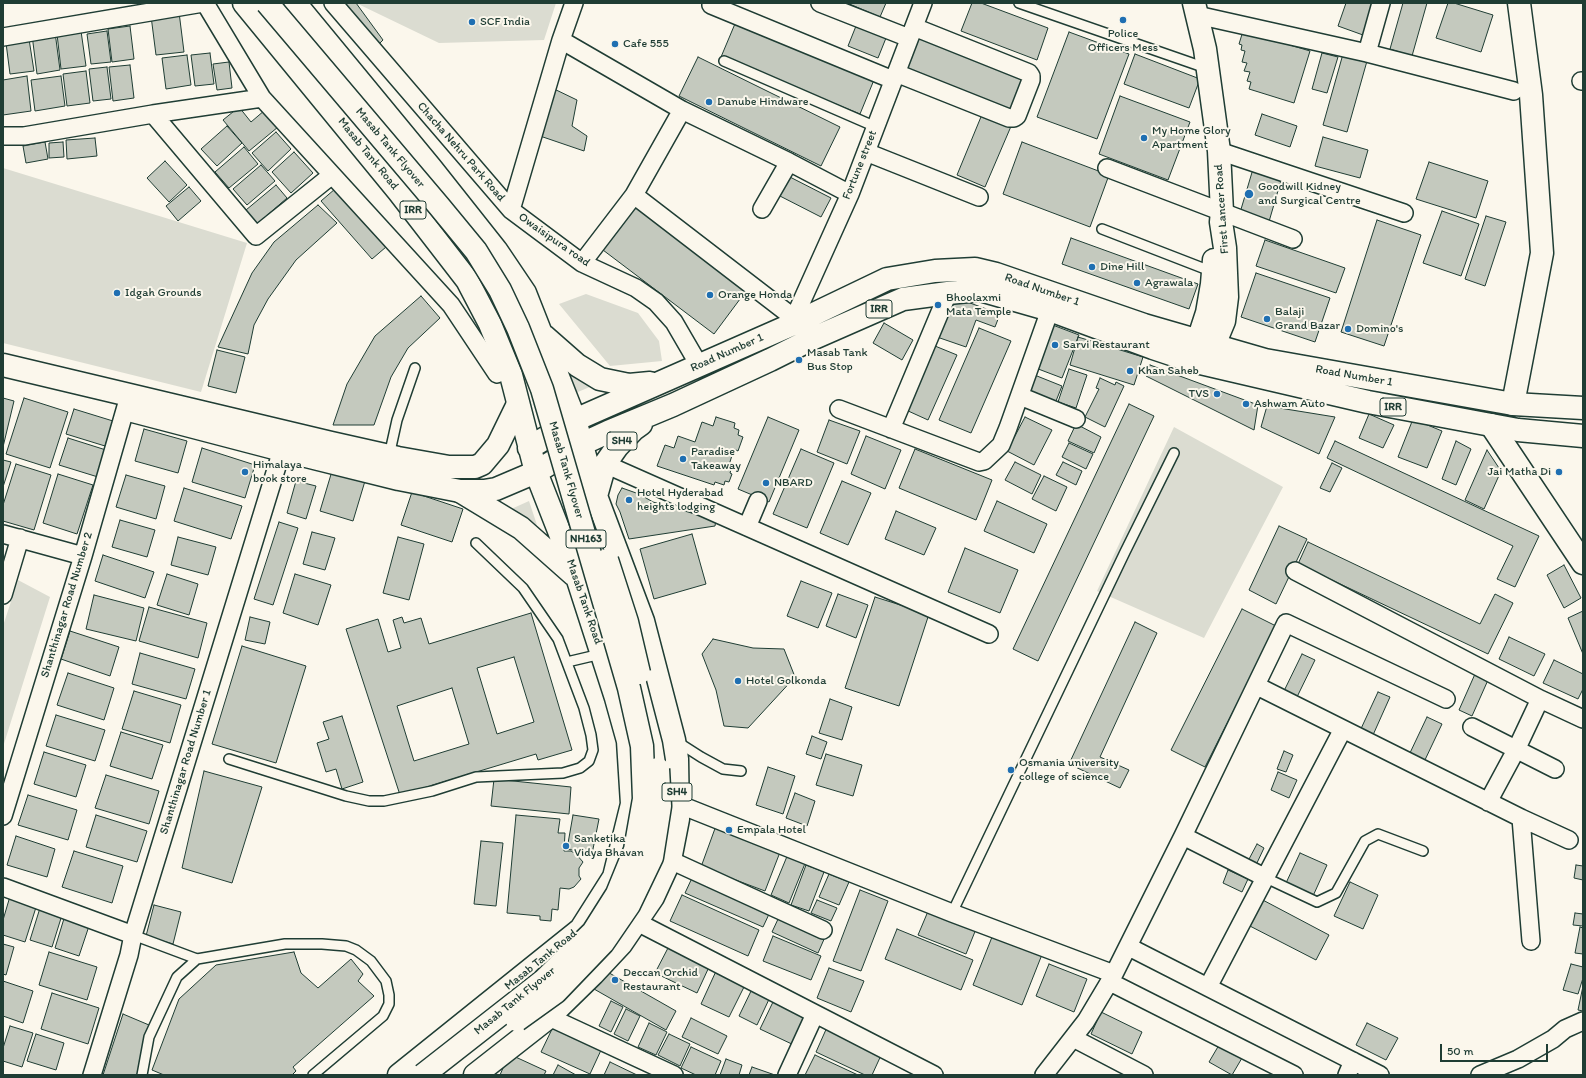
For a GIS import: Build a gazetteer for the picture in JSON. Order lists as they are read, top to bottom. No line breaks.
{"streets":{"main road":["Masab Tank Flyover","Masab Tank Road","First Lancer Road","IRR","Road Number 1","SH4","NH163"],"street":["Chacha Nehru Park Road","Fortune street","Owaisipura road","Shanthinagar Road Number 2","Shanthinagar Road Number 1"]},"crossings":[["Chacha Nehru Park Road","Owaisipura road"],["Masab Tank Road","Road Number 1"],["Fortune street","Road Number 1"],["First Lancer Road","Road Number 1"],["IRR","Road Number 1"],["IRR","SH4"],["Owaisipura road","Road Number 1"],["Road Number 1","SH4"]],"places":["Police Officers Mess","SCF India","Cafe 555","Danube Hindware","My Home Glory Apartment","Goodwill Kidney and Surgical Centre","Dine Hill","Agrawala","Idgah Grounds","Orange Honda","Bhoolaxmi Mata Temple","Balaji Grand Bazar","Domino's","Sarvi Restaurant","Masab Tank Bus Stop","Khan Saheb","TVS","Ashwam Auto","Paradise Takeaway","Himalaya book store","Jai Matha Di","NBARD","Hotel Hyderabad heights lodging","Hotel Golkonda","Osmania university college of science","Empala Hotel","Sanketika Vidya Bhavan","Deccan Orchid Restaurant"],"scale_bar":"50 m"}
